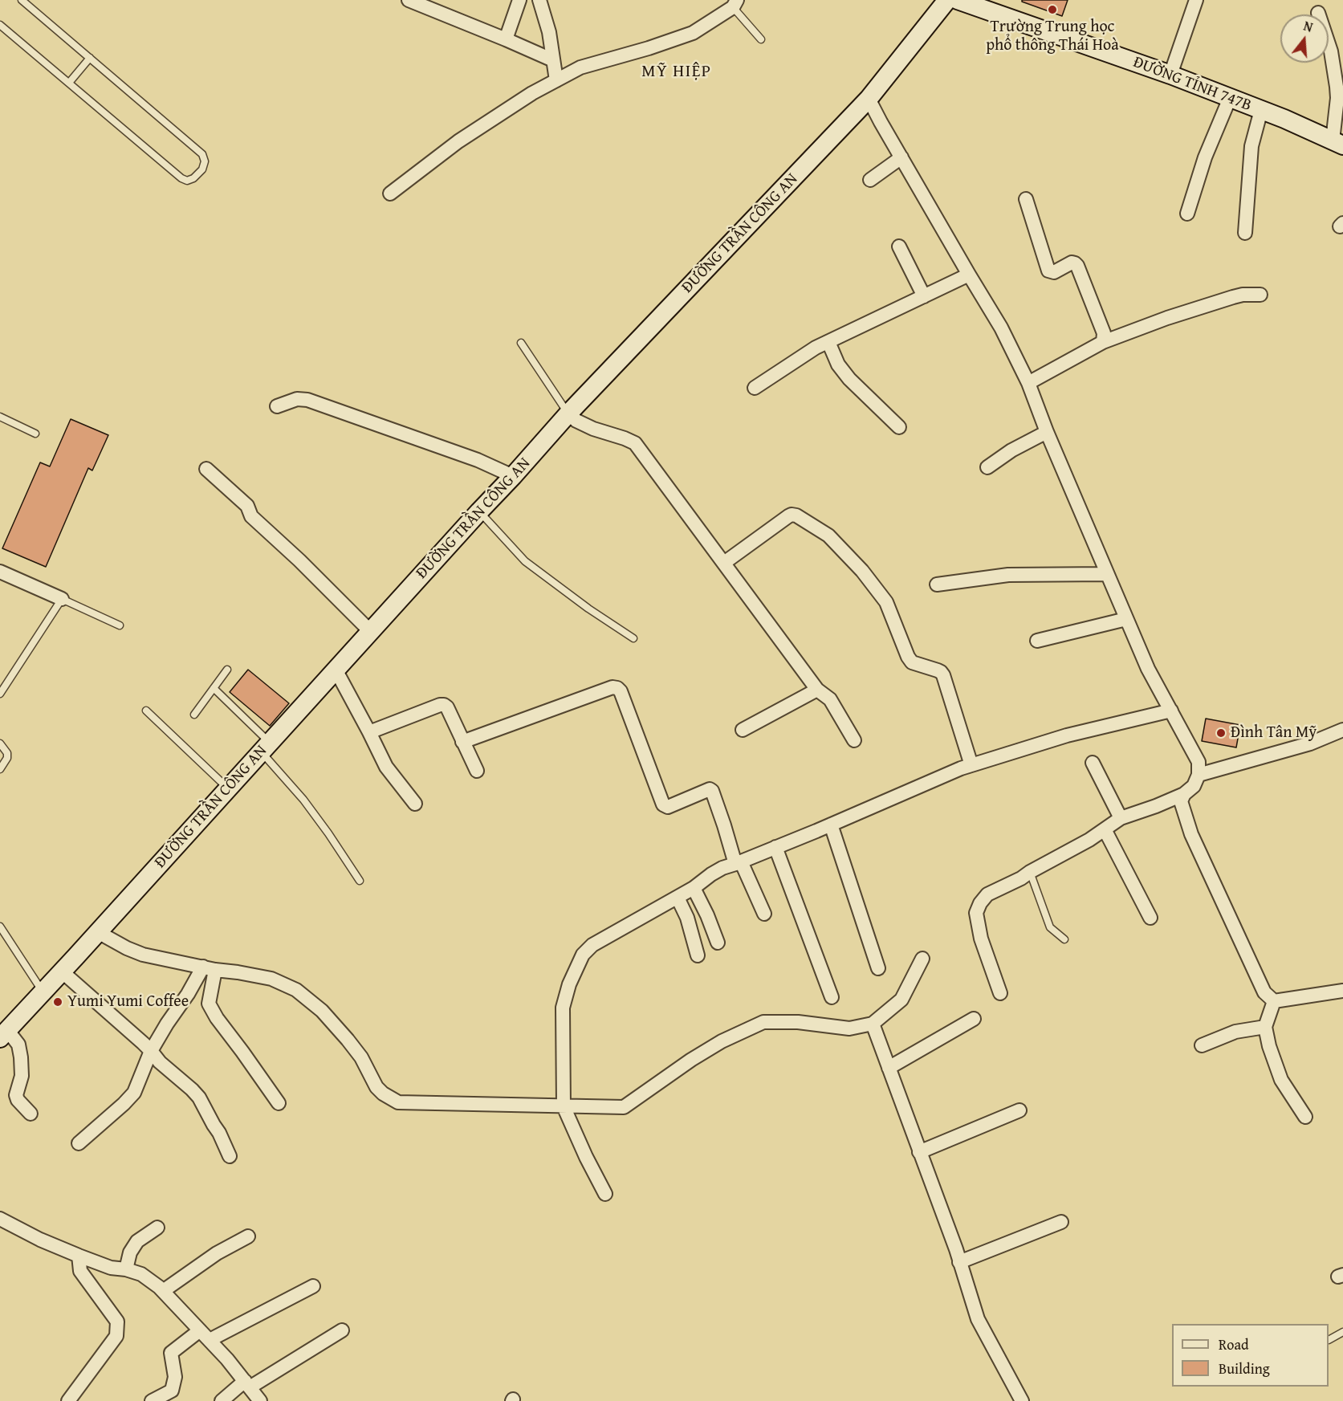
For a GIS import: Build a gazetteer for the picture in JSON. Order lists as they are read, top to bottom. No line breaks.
{"streets":{"main road":["ĐƯỜNG TỈNH 747B","ĐƯỜNG TRẦN CÔNG AN"]},"districts":["MỸ HIỆP"],"places":["Trường Trung học phổ thông Thái Hoà","Đình Tân Mỹ","Yumi Yumi Coffee"],"legend":["Road","Building"],"north":"top"}
